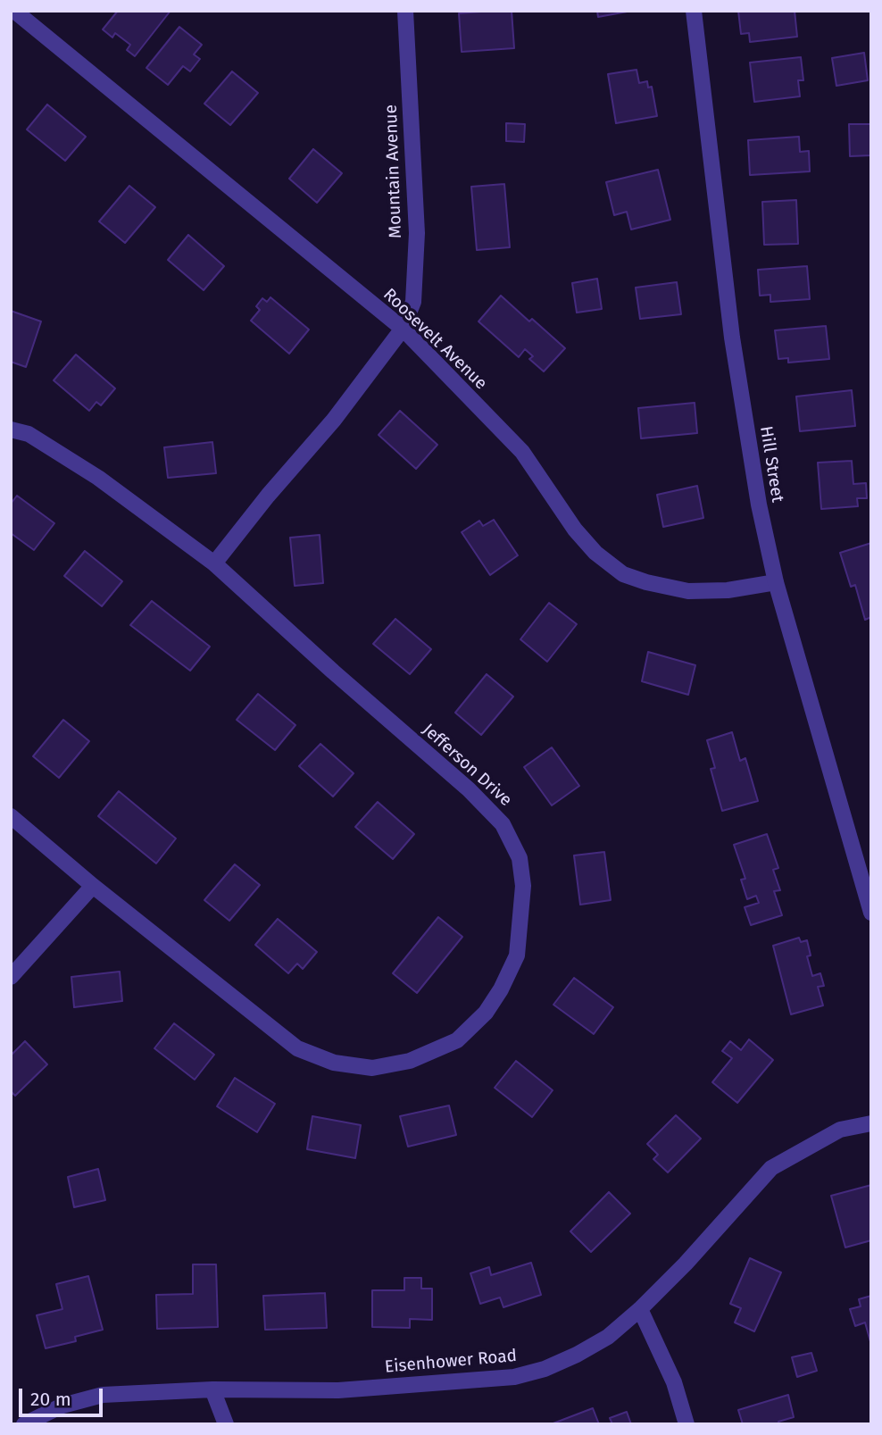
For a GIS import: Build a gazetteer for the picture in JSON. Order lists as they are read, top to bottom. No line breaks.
{"streets":{"street":["Mountain Avenue","Roosevelt Avenue","Hill Street","Jefferson Drive","Eisenhower Road"]},"crossings":[["Mountain Avenue","Roosevelt Avenue"],["Roosevelt Avenue","Hill Street"]],"scale_bar":"20 m"}
